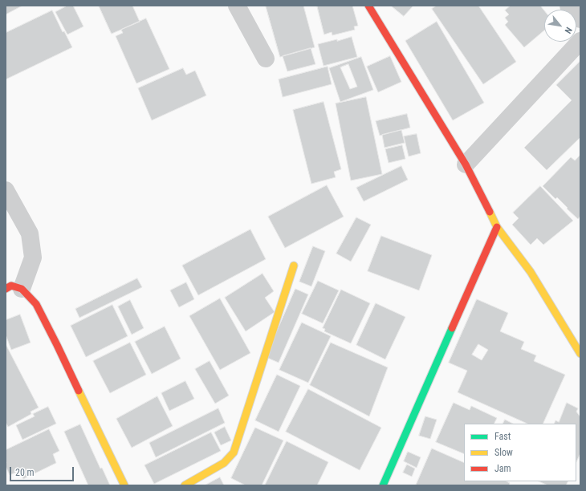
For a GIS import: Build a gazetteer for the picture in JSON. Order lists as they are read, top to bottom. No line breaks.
{"legend":["Fast","Slow","Jam"],"scale_bar":"20 m","north":"bottom right"}
